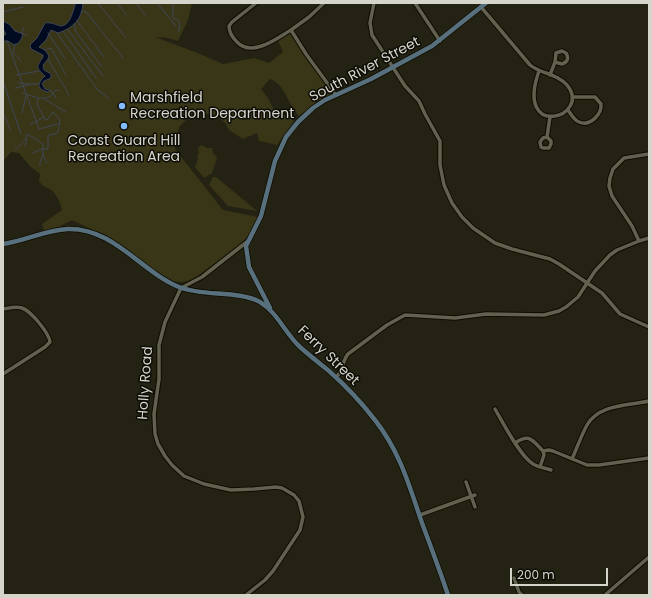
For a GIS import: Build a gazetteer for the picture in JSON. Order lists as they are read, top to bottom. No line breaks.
{"streets":{"street":["South River Street","Ferry Street","Holly Road"]},"crossings":[["South River Street","Ferry Street"],["South River Street","Holly Road"],["Ferry Street","Holly Road"]],"places":["Marshfield Recreation Department","Coast Guard Hill Recreation Area"],"scale_bar":"200 m"}
